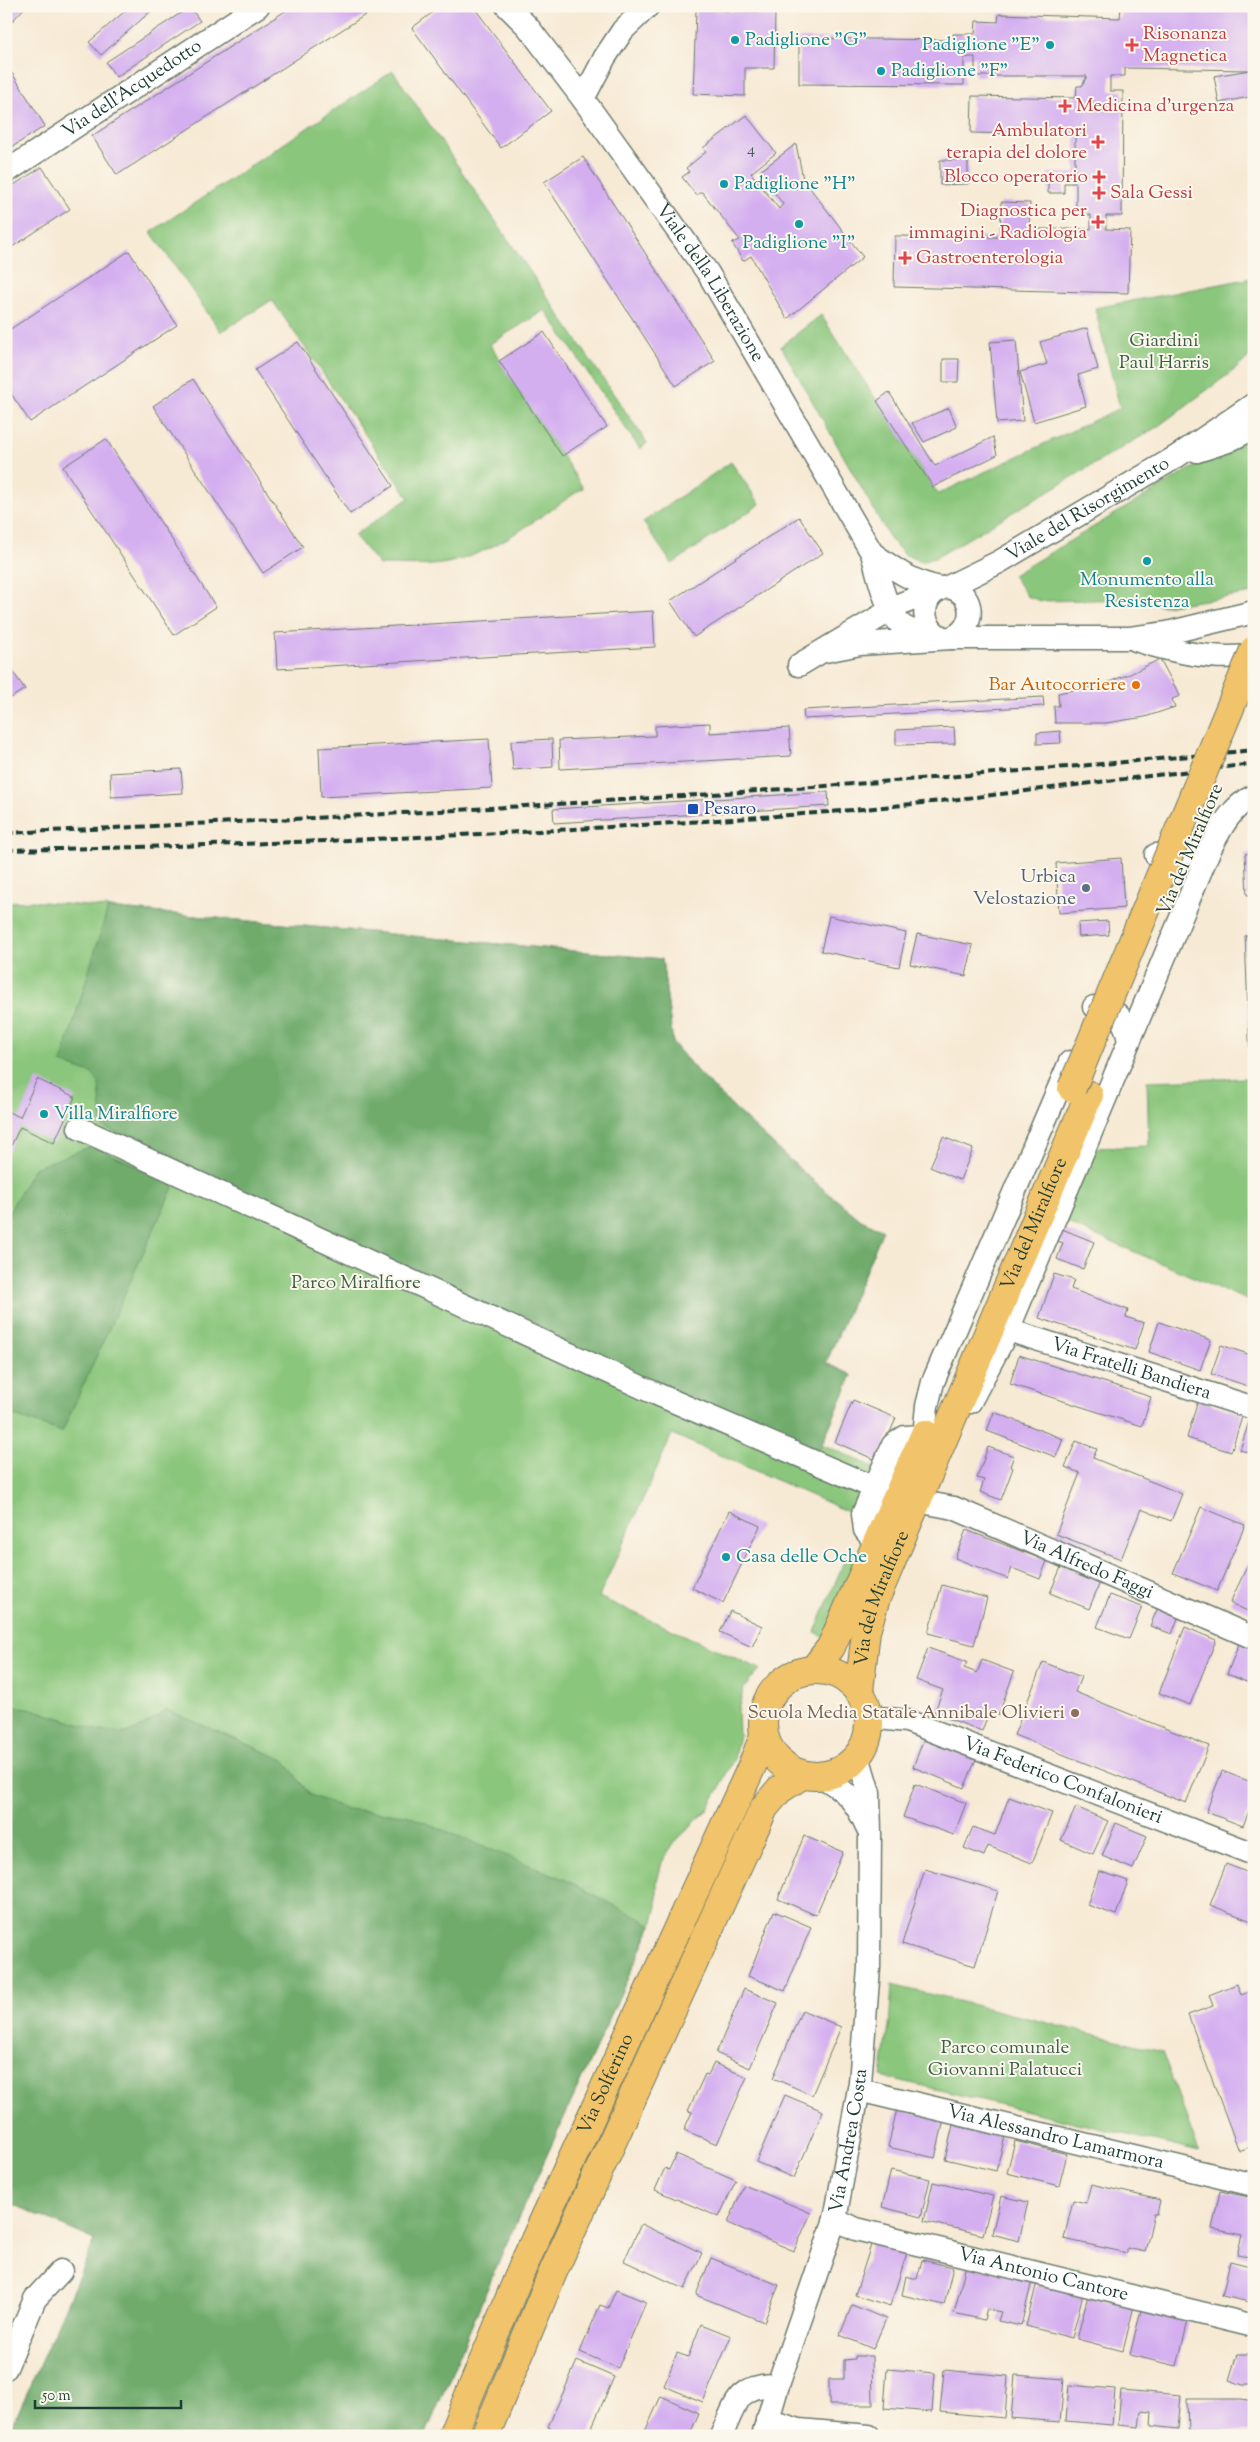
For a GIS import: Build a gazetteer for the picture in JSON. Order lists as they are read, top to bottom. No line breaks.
{"streets":{"main road":["Via del Miralfiore","Via Solferino"],"street":["Via dell'Acquedotto","Viale della Liberazione","Viale del Risorgimento","Via Fratelli Bandiera","Via Alfredo Faggi","Via Federico Confalonieri","Via Alessandro Lamarmora","Via Andrea Costa","Via Antonio Cantore"]},"crossings":[["Viale della Liberazione","Viale del Risorgimento"],["Via del Miralfiore","Via Alfredo Faggi"],["Via del Miralfiore","Via Federico Confalonieri"],["Via del Miralfiore","Via Solferino"],["Via del Miralfiore","Via Andrea Costa"],["Via Federico Confalonieri","Via Solferino"],["Via Federico Confalonieri","Via Andrea Costa"],["Via Solferino","Via Andrea Costa"],["Via Alessandro Lamarmora","Via Andrea Costa"],["Via Andrea Costa","Via Antonio Cantore"]],"parks":["Giardini Paul Harris","Parco Miralfiore","Parco comunale Giovanni Palatucci"],"places":{"other":["Padiglione \"G\"","Padiglione \"E\"","Padiglione \"F\"","Padiglione \"H\"","Padiglione \"I\"","Monumento alla Resistenza","Bar Autocorriere","Urbica Velostazione","Villa Miralfiore","Casa delle Oche","Scuola Media Statale Annibale Olivieri"],"health":["Risonanza Magnetica","Medicina d'urgenza","Ambulatori terapia del dolore","Blocco operatorio","Sala Gessi","Diagnostica per immagini - Radiologia","Gastroenterologia"],"transit":["Pesaro"]},"house_numbers":["4"],"scale_bar":"50 m"}
